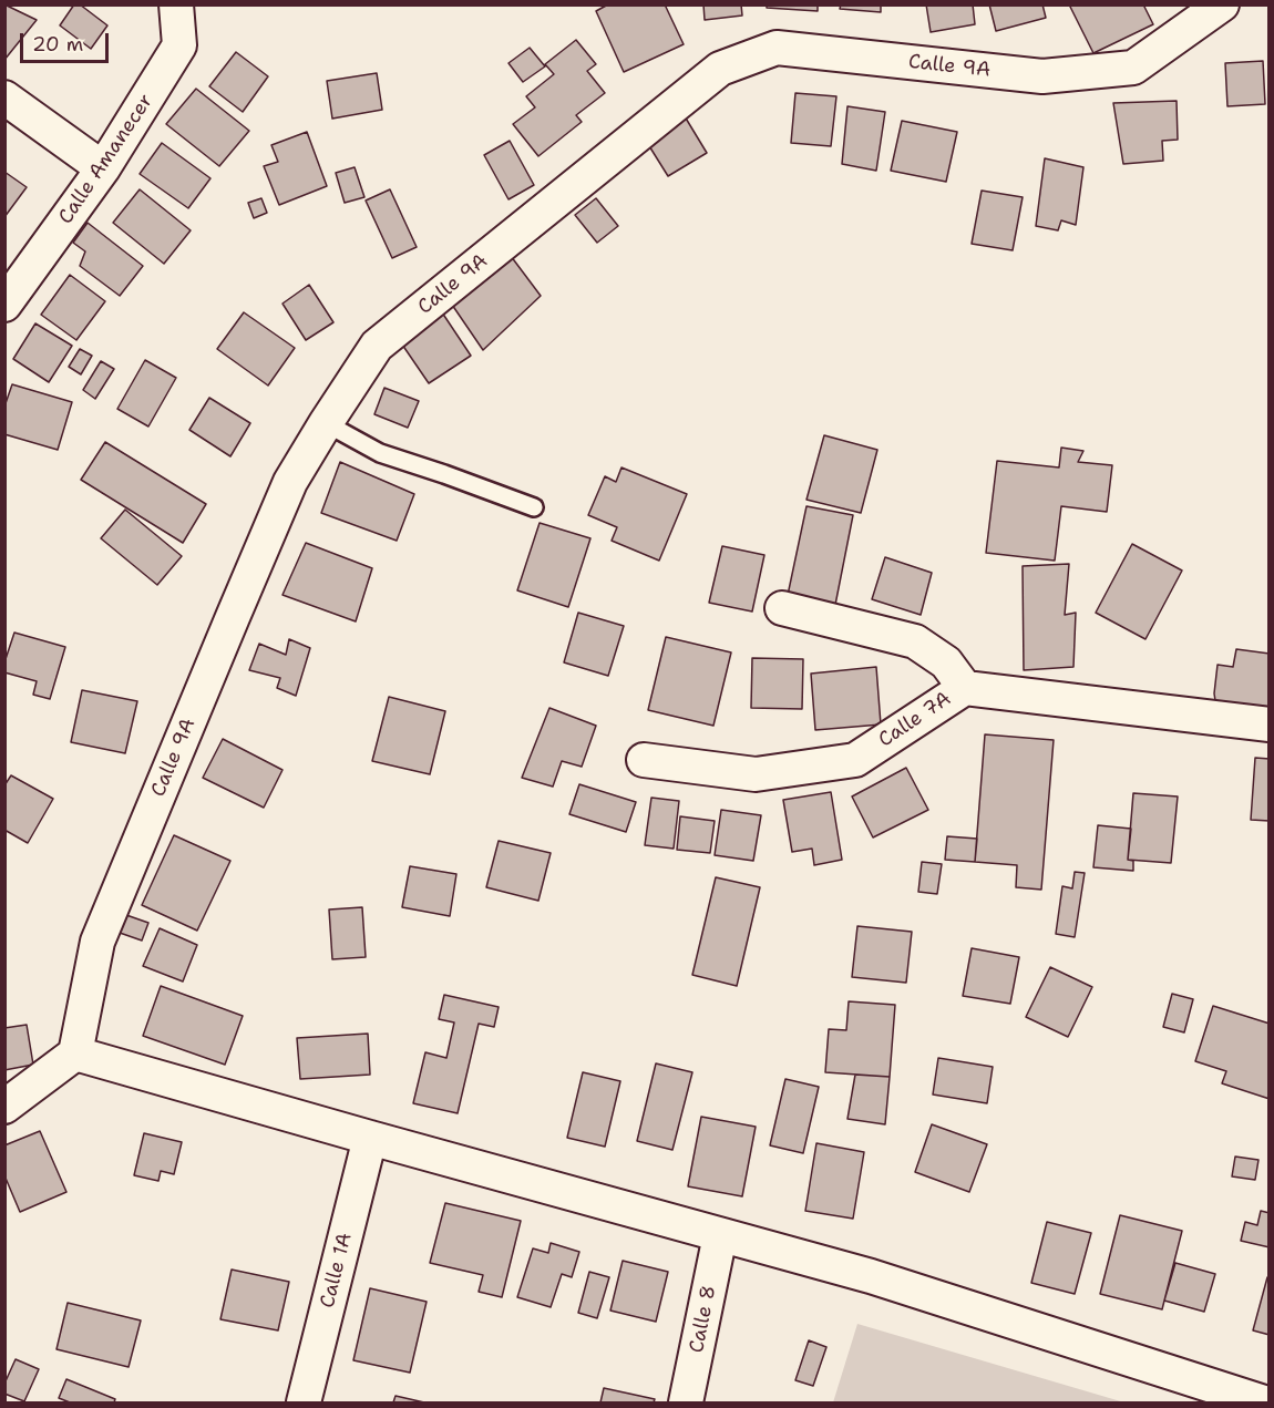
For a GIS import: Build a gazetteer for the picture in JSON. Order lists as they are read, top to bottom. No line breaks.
{"streets":{"street":["Calle 9A","Calle Amanecer","Calle 7A","Calle 1A","Calle 8"]},"scale_bar":"20 m"}
